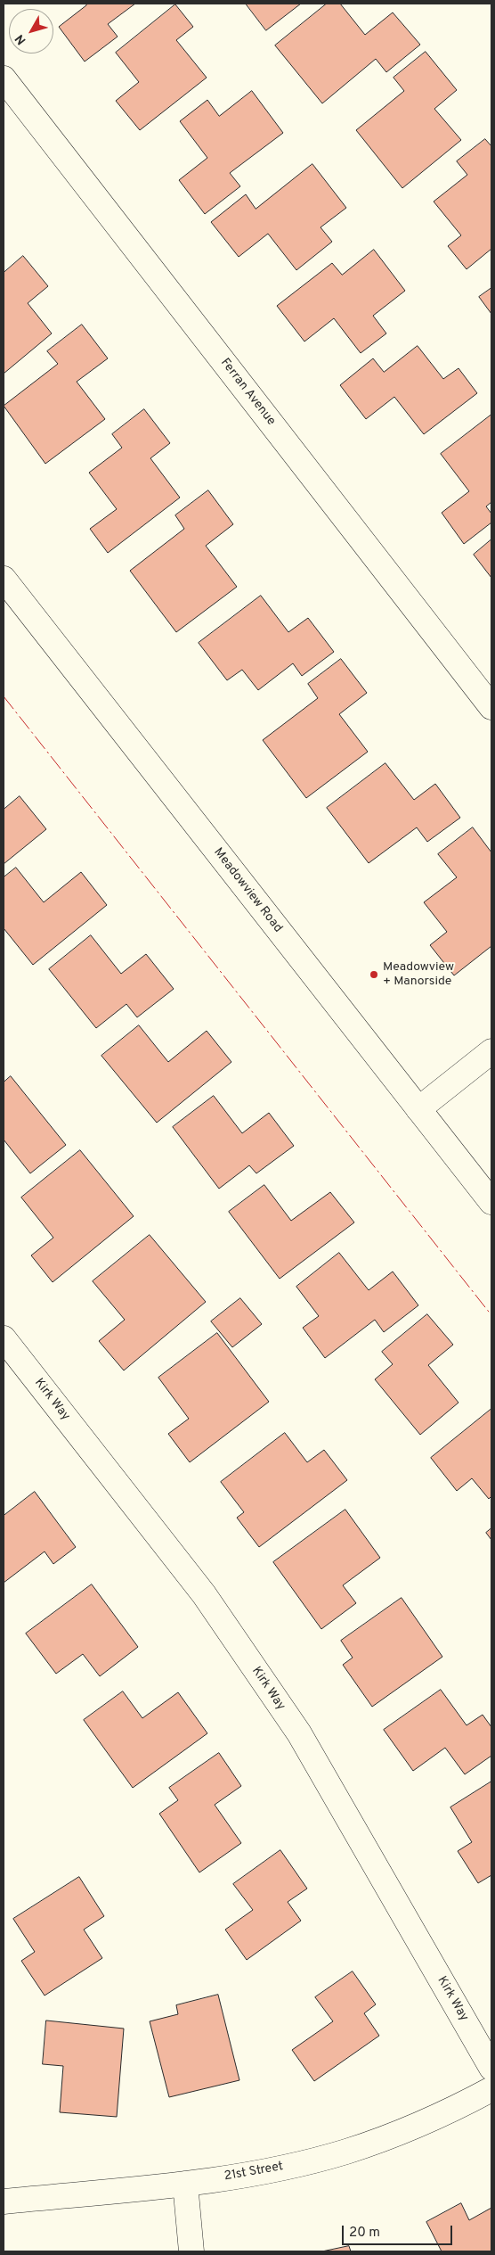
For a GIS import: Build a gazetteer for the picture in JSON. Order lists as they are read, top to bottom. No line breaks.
{"streets":{"street":["Ferran Avenue","Meadowview Road","Kirk Way","21st Street"]},"places":["Meadowview + Manorside"],"scale_bar":"20 m","north":"bottom left"}
